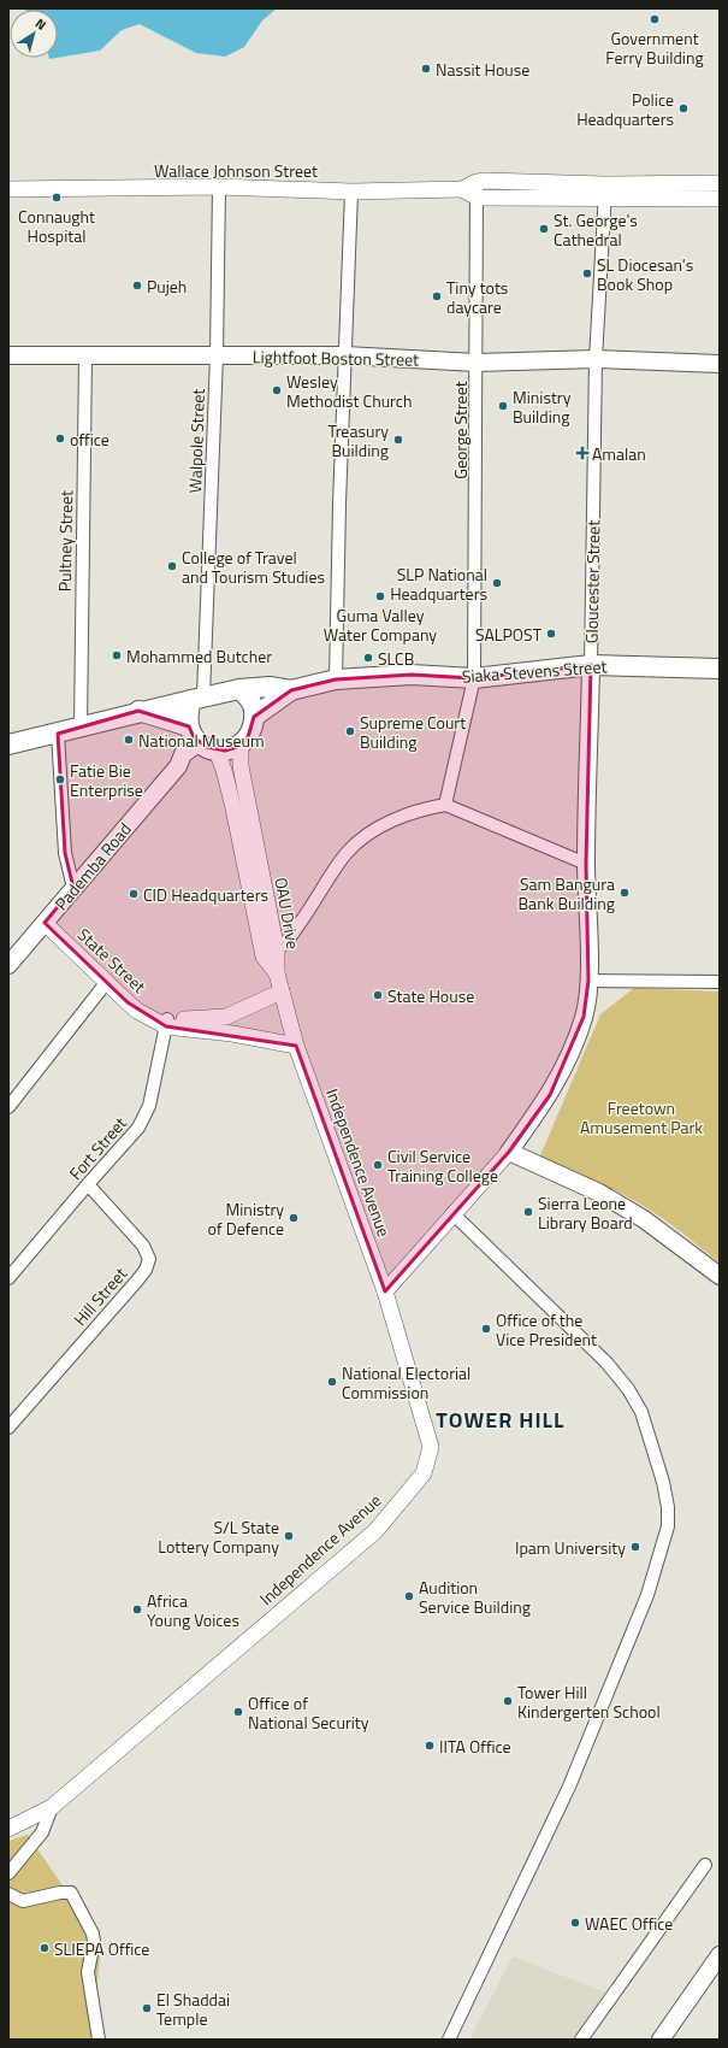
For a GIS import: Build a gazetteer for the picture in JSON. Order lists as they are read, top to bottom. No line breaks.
{"streets":{"main road":["Lightfoot Boston Street","Gloucester Street","Siaka Stevens Street","Pademba Road"],"street":["Wallace Johnson Street","George Street","Walpole Street","Pultney Street","OAU Drive","State Street","Fort Street","Independence Avenue","Hill Street"]},"crossings":[["Wallace Johnson Street","George Street"],["Wallace Johnson Street","Walpole Street"],["Wallace Johnson Street","Gloucester Street"],["Lightfoot Boston Street","George Street"],["Lightfoot Boston Street","Walpole Street"],["Lightfoot Boston Street","Pultney Street"],["Lightfoot Boston Street","Gloucester Street"],["George Street","Siaka Stevens Street"],["Walpole Street","Siaka Stevens Street"],["Walpole Street","Pademba Road"],["Walpole Street","OAU Drive"],["Gloucester Street","Siaka Stevens Street"],["Siaka Stevens Street","Pademba Road"],["Siaka Stevens Street","OAU Drive"],["Pademba Road","OAU Drive"],["Pademba Road","State Street"],["OAU Drive","Independence Avenue"],["State Street","Fort Street"],["State Street","Independence Avenue"],["Fort Street","Hill Street"]],"districts":["TOWER HILL"],"parks":["Freetown Amusement Park"],"places":{"other":["Government Ferry Building","Nassit House","Police Headquarters","Connaught Hospital","St. George's Cathedral","SL Diocesan's Book Shop","Pujeh","Tiny tots daycare","Wesley Methodist Church","Ministry Building","office","Treasury Building","College of Travel and Tourism Studies","SLP National Headquarters","Guma Valley Water Company","SALPOST","Mohammed Butcher","SLCB","Supreme Court Building","National Museum","Fatie Bie Enterprise","Sam Bangura Bank Building","CID Headquarters","State House","Civil Service Training College","Sierra Leone Library Board","Ministry of Defence","Office of the Vice President","National Electorial Commission","S/L State Lottery Company","Ipam University","Audition Service Building","Africa Young Voices","Tower Hill Kindergerten School","Office of National Security","IITA Office","WAEC Office","SLIEPA Office","El Shaddai Temple"],"health":["Amalan"]},"north":"top right"}
